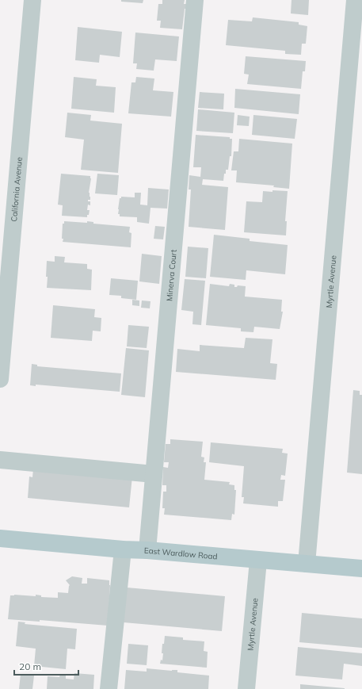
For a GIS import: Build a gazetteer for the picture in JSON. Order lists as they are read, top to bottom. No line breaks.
{"streets":{"main road":["East Wardlow Road"],"street":["California Avenue","Minerva Court","Myrtle Avenue"]},"crossings":[["Minerva Court","East Wardlow Road"],["Myrtle Avenue","East Wardlow Road"]],"scale_bar":"20 m"}
